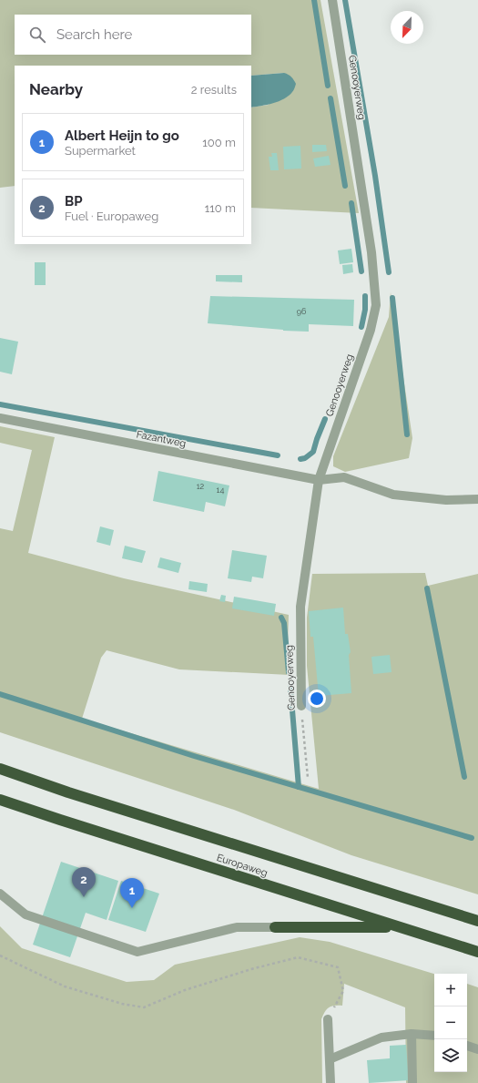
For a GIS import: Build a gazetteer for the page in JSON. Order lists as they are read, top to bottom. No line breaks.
{"streets":{"highway":["Europaweg"],"street":["Genooyerweg","Fazantweg"]},"crossings":[["Genooyerweg","Fazantweg"]],"house_numbers":["96","12","14"],"north":"bottom left","page":{"search":"Search here","heading":["Nearby","2 results"],"list":[{"mark":"1","name":"Albert Heijn to go","note":"Supermarket","value":"100 m"},{"mark":"2","name":"BP","note":"Fuel · Europaweg","value":"110 m"}],"pins":["2","1"],"map_buttons":["+","−"]}}
